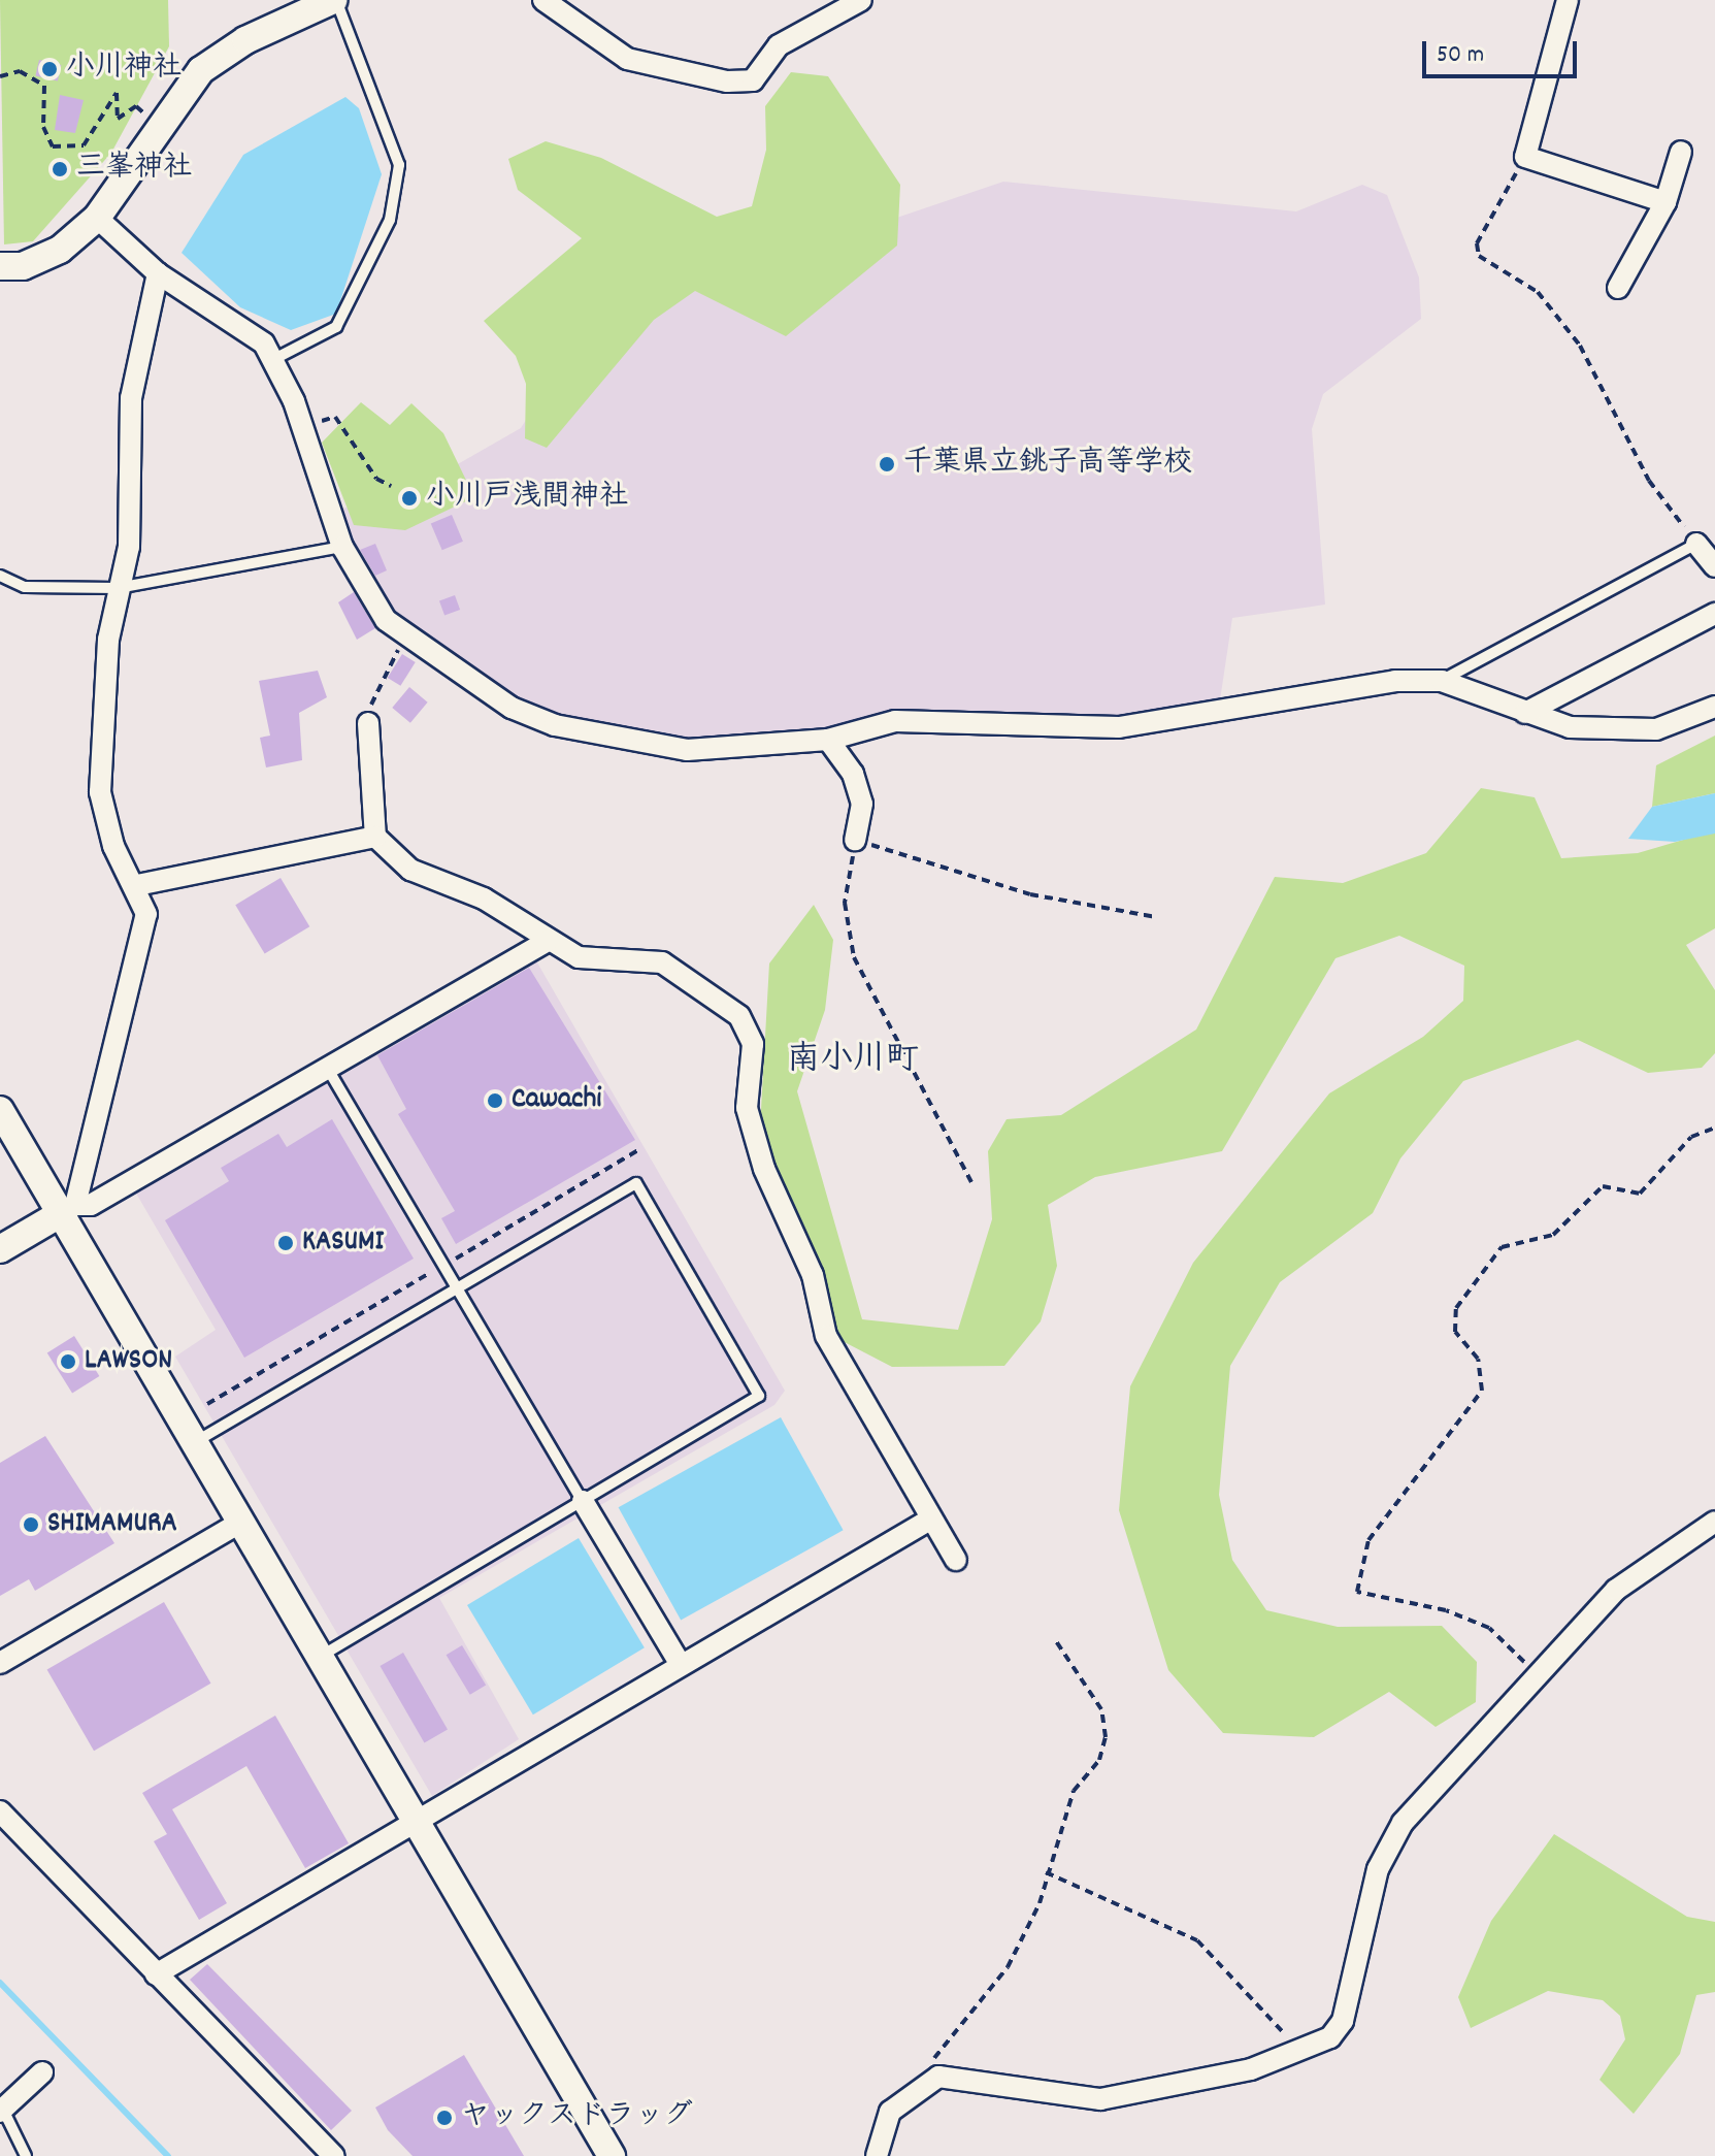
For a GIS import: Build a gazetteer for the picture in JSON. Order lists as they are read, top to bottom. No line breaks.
{"districts":["南小川町"],"places":["小川神社","三峯神社","千葉県立銚子高等学校","小川戸浅間神社","Cawachi","KASUMI","LAWSON","SHIMAMURA","ヤックスドラッグ"],"scale_bar":"50 m"}
